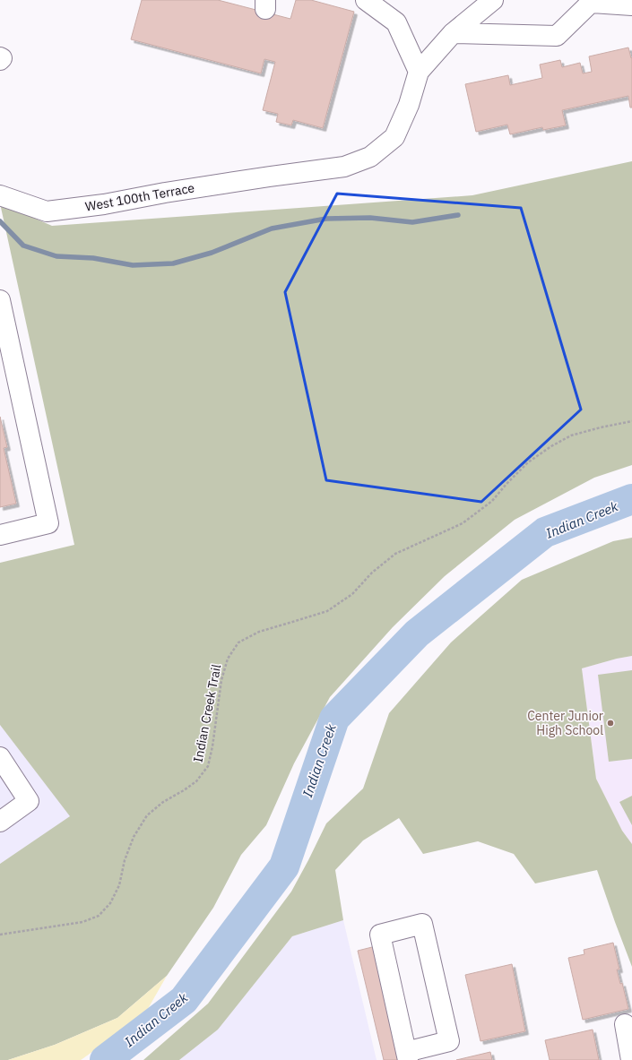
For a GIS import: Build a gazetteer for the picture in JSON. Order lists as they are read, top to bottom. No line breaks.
{"streets":{"street":["West 100th Terrace"],"path":["Indian Creek Trail"]},"water":["Indian Creek"],"places":["Center Junior High School"]}
